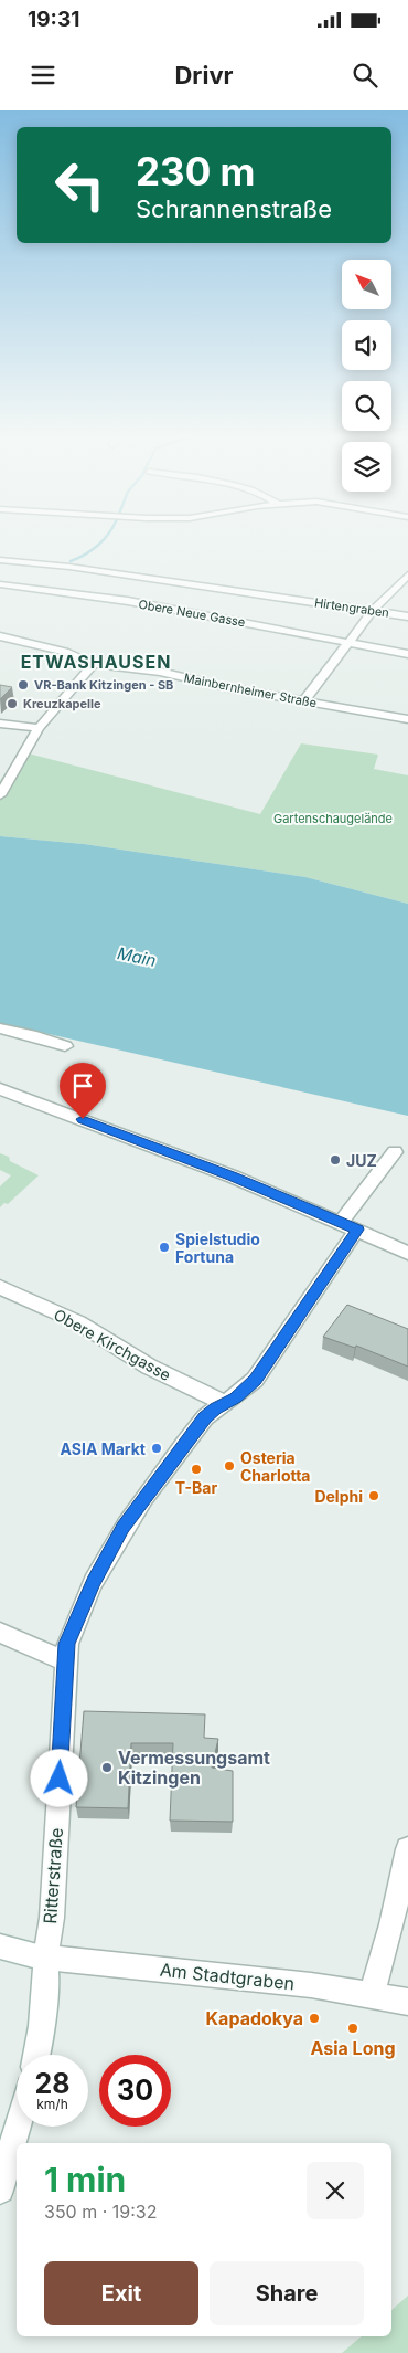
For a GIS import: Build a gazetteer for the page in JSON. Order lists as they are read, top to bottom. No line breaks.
{"streets":{"street":["Hirtengraben","Obere Neue Gasse","Mainbernheimer Straße","Obere Kirchgasse","Ritterstraße","Am Stadtgraben"]},"crossings":[["Obere Kirchgasse","Ritterstraße"],["Ritterstraße","Am Stadtgraben"]],"districts":["ETWASHAUSEN"],"water":["Main"],"parks":["Gartenschaugelände"],"places":["VR-Bank Kitzingen - SB","Kreuzkapelle","JUZ","Spielstudio Fortuna","ASIA Markt","Osteria Charlotta","T-Bar","Delphi","Vermessungsamt Kitzingen","Kapadokya","Asia Long"],"north":"top left","page":{"status":"19:31","header":"Drivr","turn":["230 m","Schrannenstraße"],"speed":"28 km/h","limit":"30","heading":["1 min","350 m · 19:32"],"buttons":["Exit","Share"]}}
